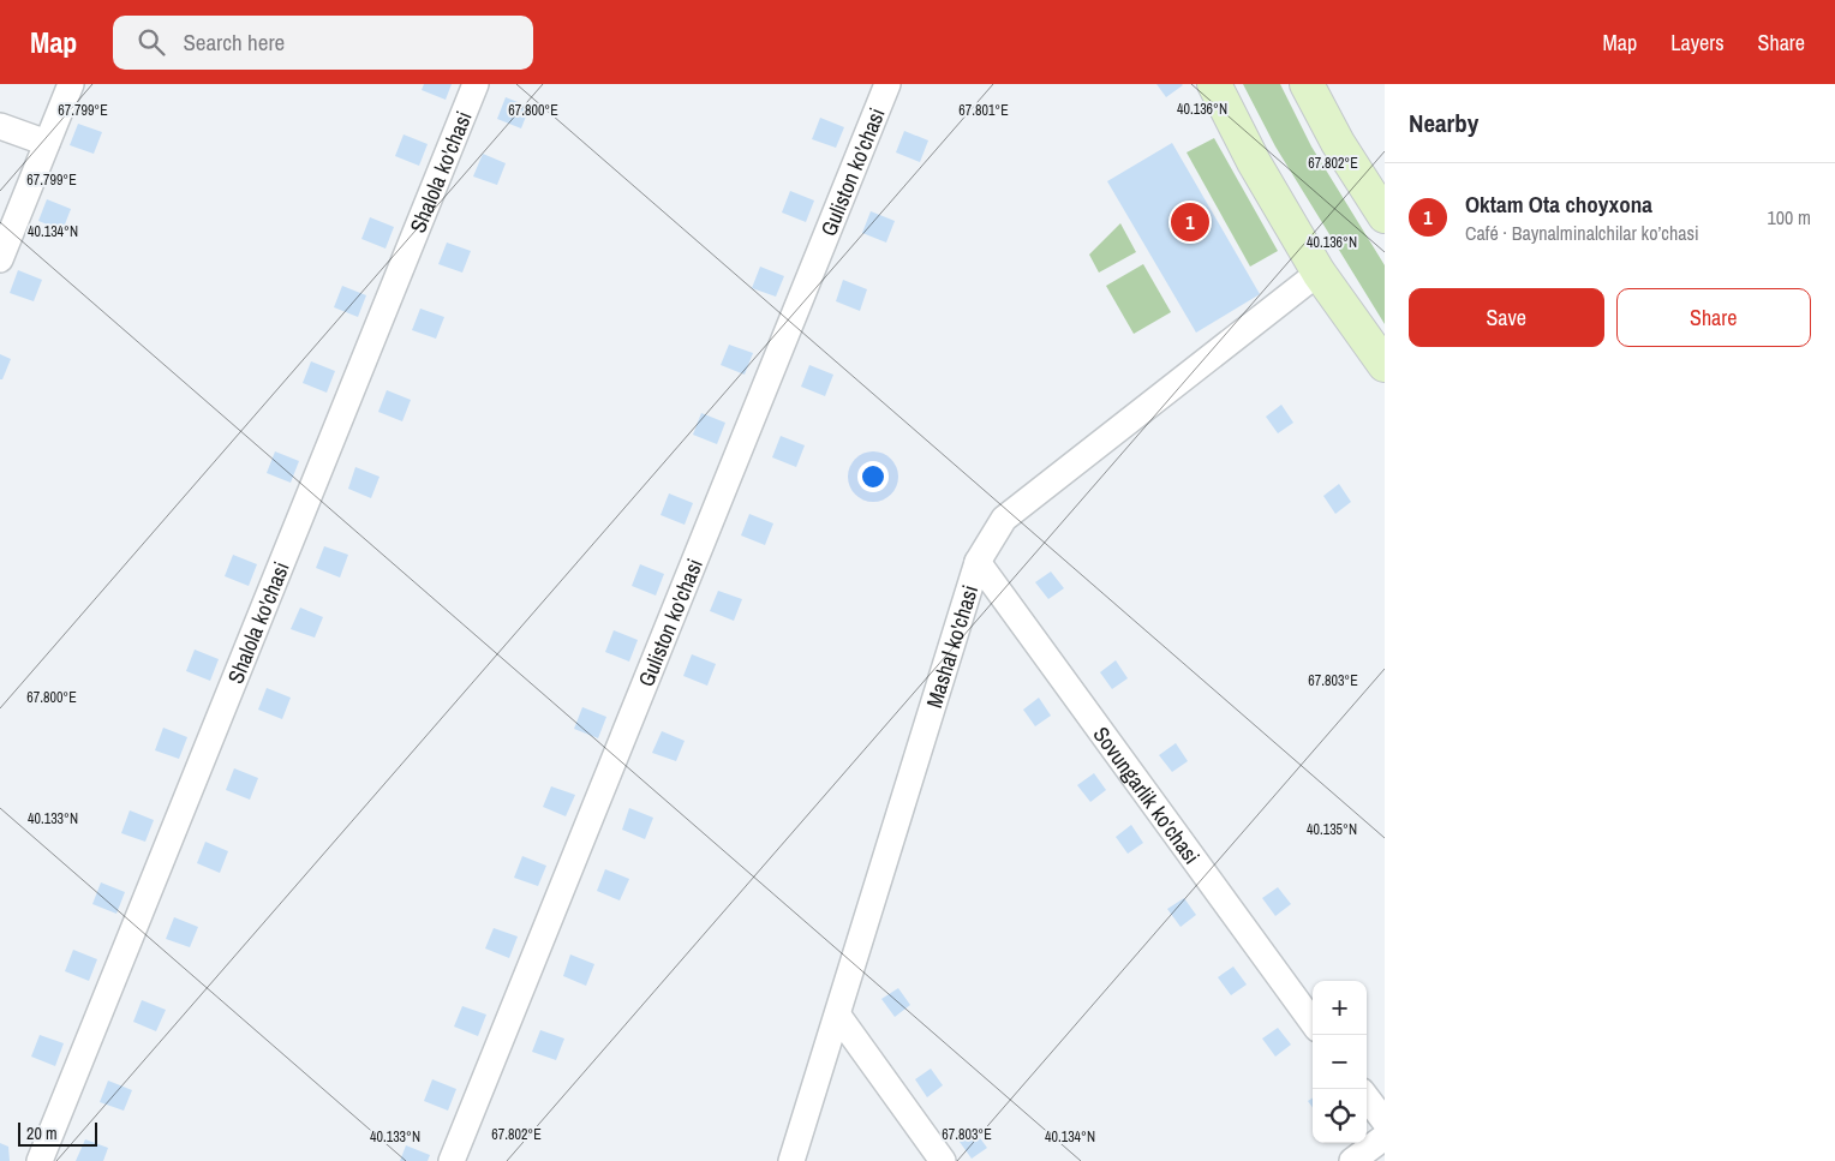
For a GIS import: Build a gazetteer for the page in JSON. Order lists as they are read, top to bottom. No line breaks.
{"streets":{"street":["Shalola ko'chasi","Guliston ko'chasi","Mashal ko'chasi","Sovungarlik ko'chasi"]},"crossings":[["Mashal ko'chasi","Sovungarlik ko'chasi"]],"scale_bar":"20 m","page":{"header":"Map","search":"Search here","nav":["Map","Layers","Share"],"heading":"Nearby","list":[{"mark":"1","name":"Oktam Ota choyxona","note":"Café · Baynalminalchilar ko’chasi","value":"100 m"}],"pins":"1","buttons":["Save","Share"],"map_buttons":["+","−"],"scale":"20 m"},"coordinates":["40.136°N","67.799°E","67.800°E","67.801°E","67.802°E","40.134°N","67.803°E","40.133°N","40.135°N"]}
